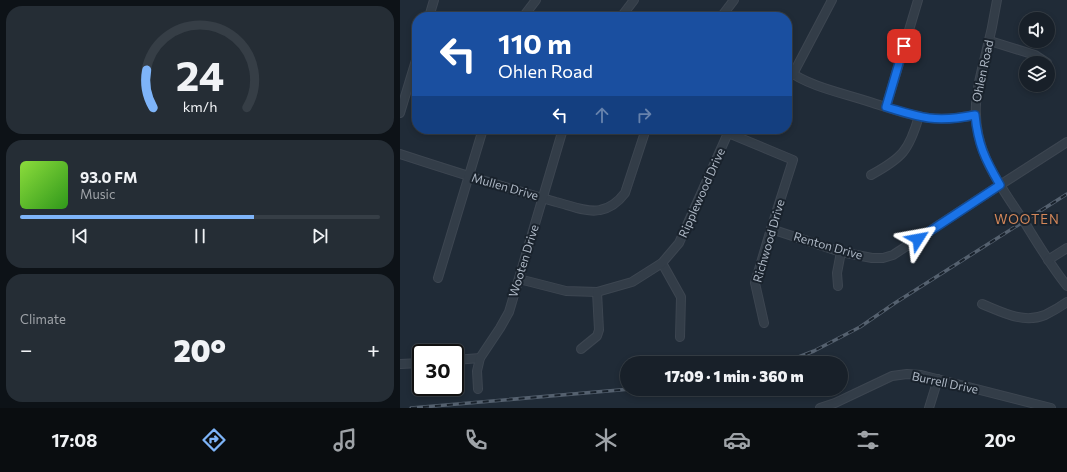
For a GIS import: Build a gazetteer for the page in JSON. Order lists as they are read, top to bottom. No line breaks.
{"streets":{"street":["Ohlen Road","Mullen Drive","Ripplewood Drive","Richwood Drive","Renton Drive","Wooten Drive","Burrell Drive"]},"crossings":[["Ohlen Road","Renton Drive"],["Mullen Drive","Wooten Drive"],["Ripplewood Drive","Wooten Drive"],["Richwood Drive","Renton Drive"]],"districts":["WOOTEN"],"page":{"turn":["110 m","Ohlen Road"],"song":["93.0 FM","Music"],"tile":"Climate","heat":["−","20°","+"],"limit":"30","trip":"17:09 · 1 min · 360 m","tabs":["17:08","20°"],"gauge":["24","km/h"]}}
